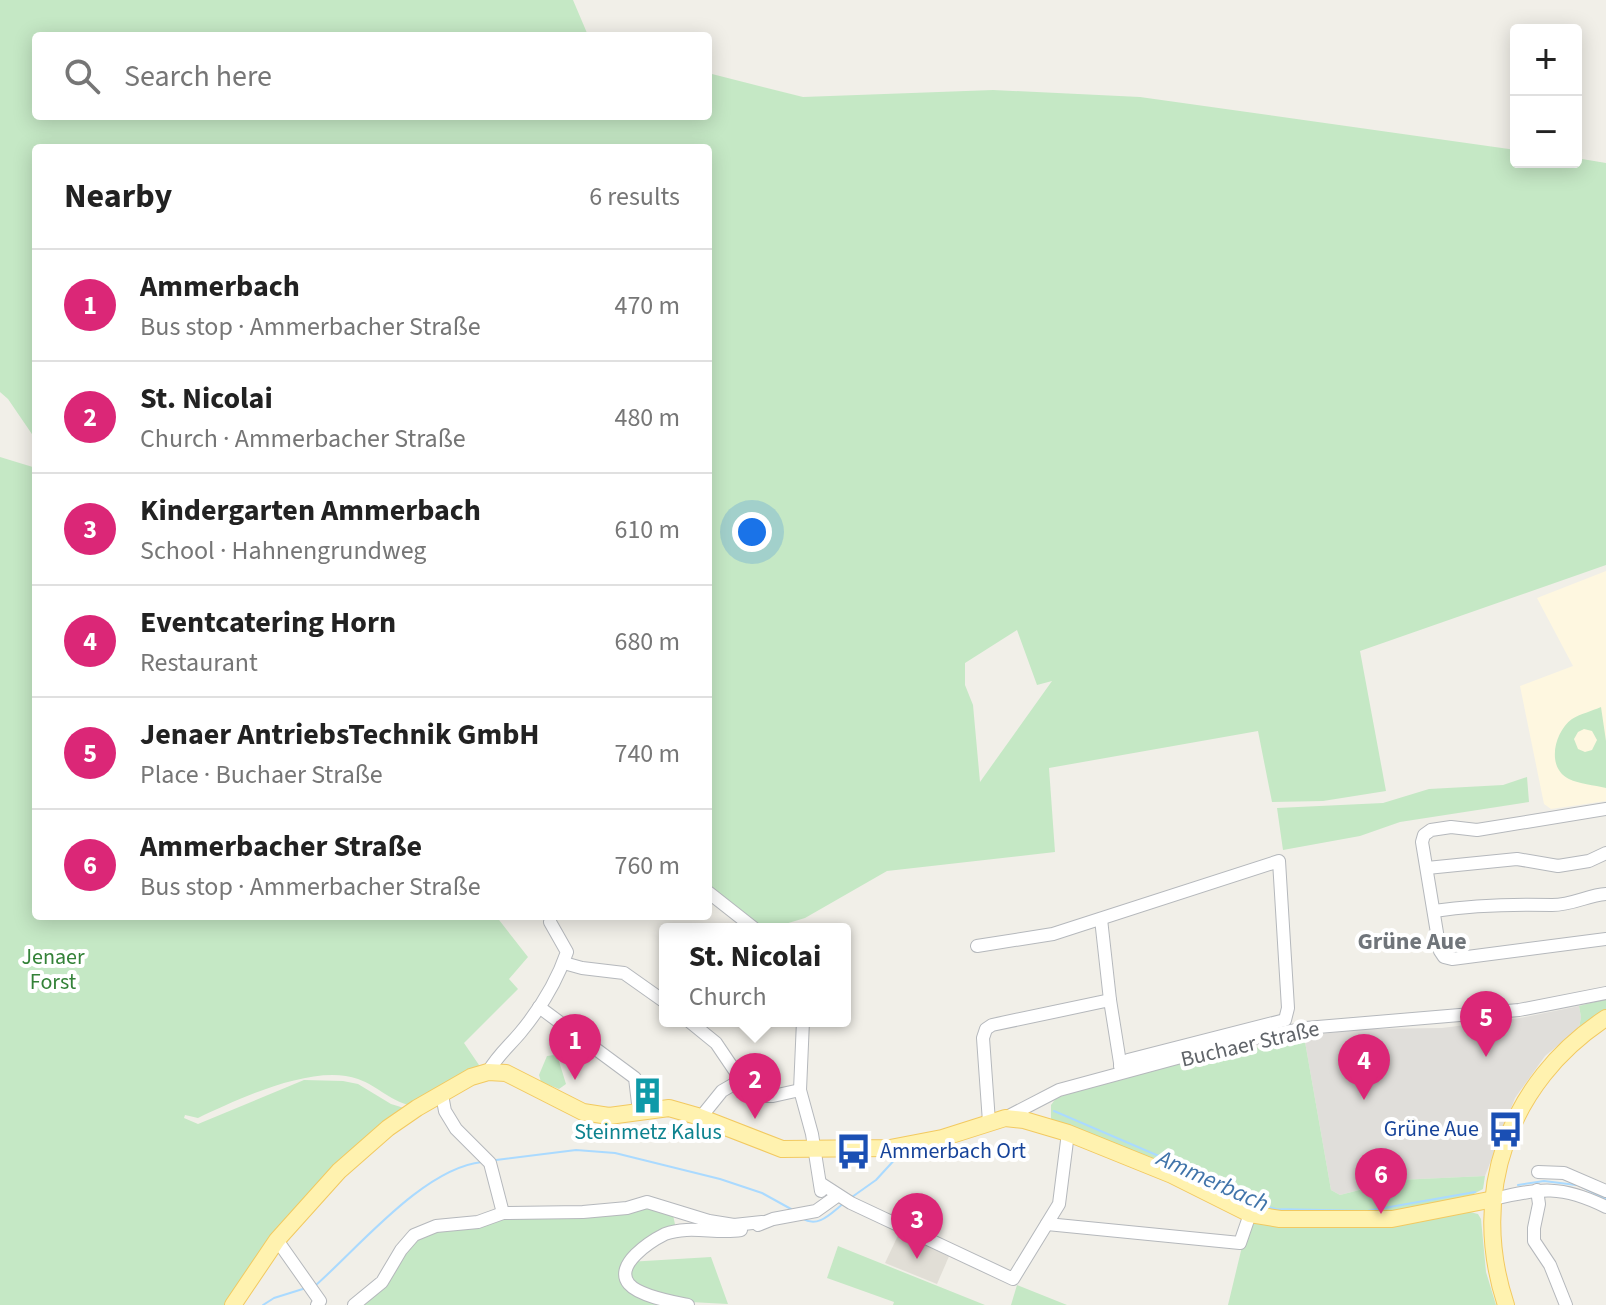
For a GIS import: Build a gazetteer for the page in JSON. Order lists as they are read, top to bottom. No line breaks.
{"streets":{"street":["Buchaer Straße"]},"districts":["Grüne Aue"],"water":["Ammerbach"],"parks":["Jenaer Forst"],"places":{"building":["Steinmetz Kalus"],"bus stop":["Grüne Aue","Ammerbach Ort"]},"page":{"map_buttons":["+","−"],"search":"Search here","heading":["Nearby","6 results"],"list":[{"mark":"1","name":"Ammerbach","note":"Bus stop · Ammerbacher Straße","value":"470 m"},{"mark":"2","name":"St. Nicolai","note":"Church · Ammerbacher Straße","value":"480 m"},{"mark":"3","name":"Kindergarten Ammerbach","note":"School · Hahnengrundweg","value":"610 m"},{"mark":"4","name":"Eventcatering Horn","note":"Restaurant","value":"680 m"},{"mark":"5","name":"Jenaer AntriebsTechnik GmbH","note":"Place · Buchaer Straße","value":"740 m"},{"mark":"6","name":"Ammerbacher Straße","note":"Bus stop · Ammerbacher Straße","value":"760 m"}],"popup":["St. Nicolai","Church"],"pins":["5","1","4","2","6","3"]}}
